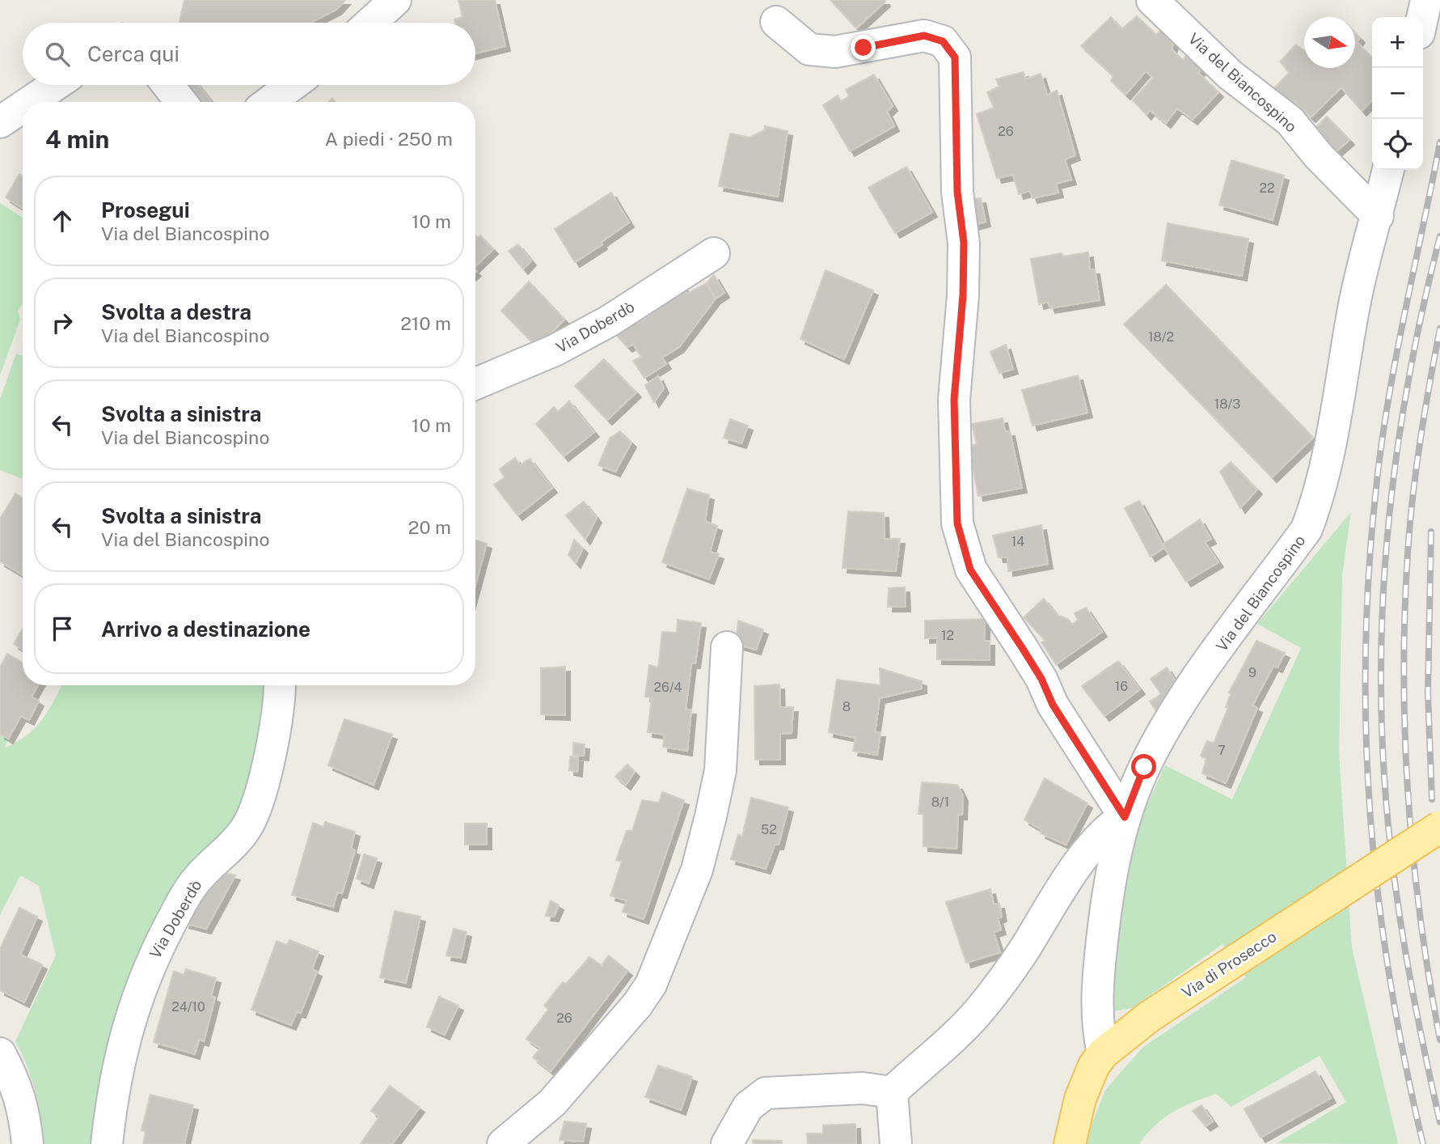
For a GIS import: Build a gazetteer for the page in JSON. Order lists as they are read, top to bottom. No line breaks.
{"streets":{"main road":["Via di Prosecco"],"street":["Via del Biancospino","Via Doberdò"]},"crossings":[["Via del Biancospino","Via di Prosecco"]],"house_numbers":["26","22","18/2","18/3","14","12","9","16","26/4","8","7","8/1","52","24/10","26"],"north":"right","page":{"map_buttons":["+","−"],"search":"Cerca qui","heading":["4 min","A piedi · 250 m"],"list":[["Prosegui","Via del Biancospino","10 m"],["Svolta a destra","Via del Biancospino","210 m"],["Svolta a sinistra","Via del Biancospino","10 m"],["Svolta a sinistra","Via del Biancospino","20 m"],"Arrivo a destinazione"]}}
